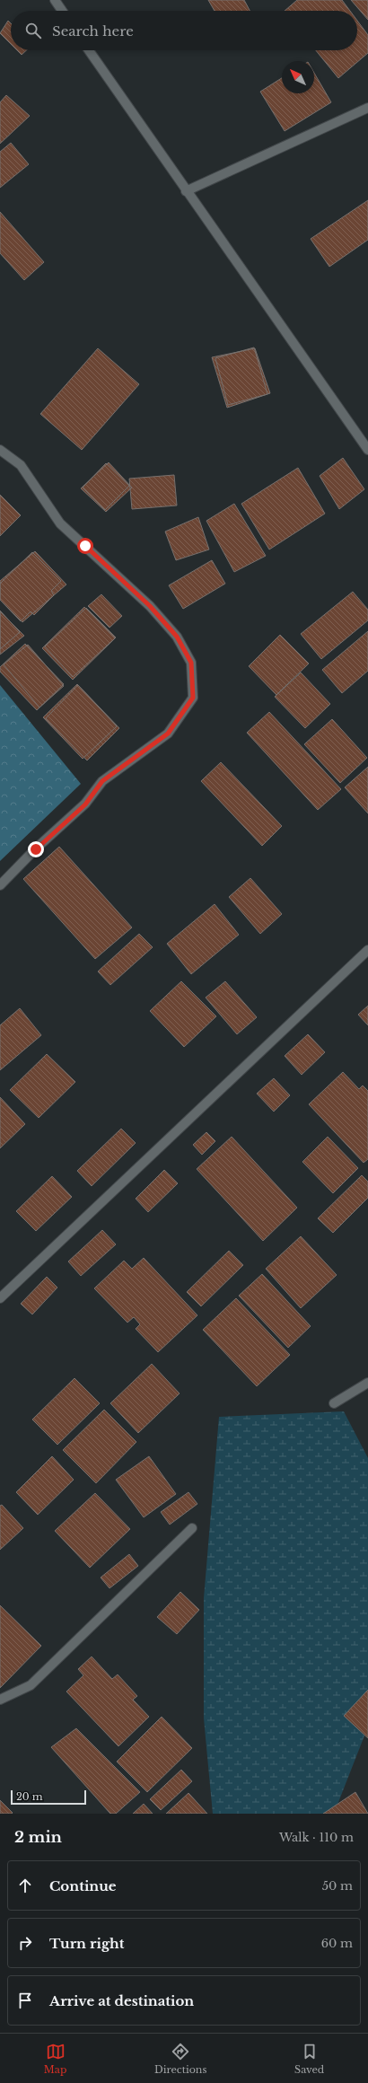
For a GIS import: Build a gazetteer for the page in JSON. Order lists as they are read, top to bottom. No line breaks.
{"scale_bar":"20 m","north":"top left","page":{"search":"Search here","scale":"20 m","heading":["2 min","Walk · 110 m"],"list":[["Continue","50 m"],["Turn right","60 m"],"Arrive at destination"],"nav":["Map","Directions","Saved"]}}
